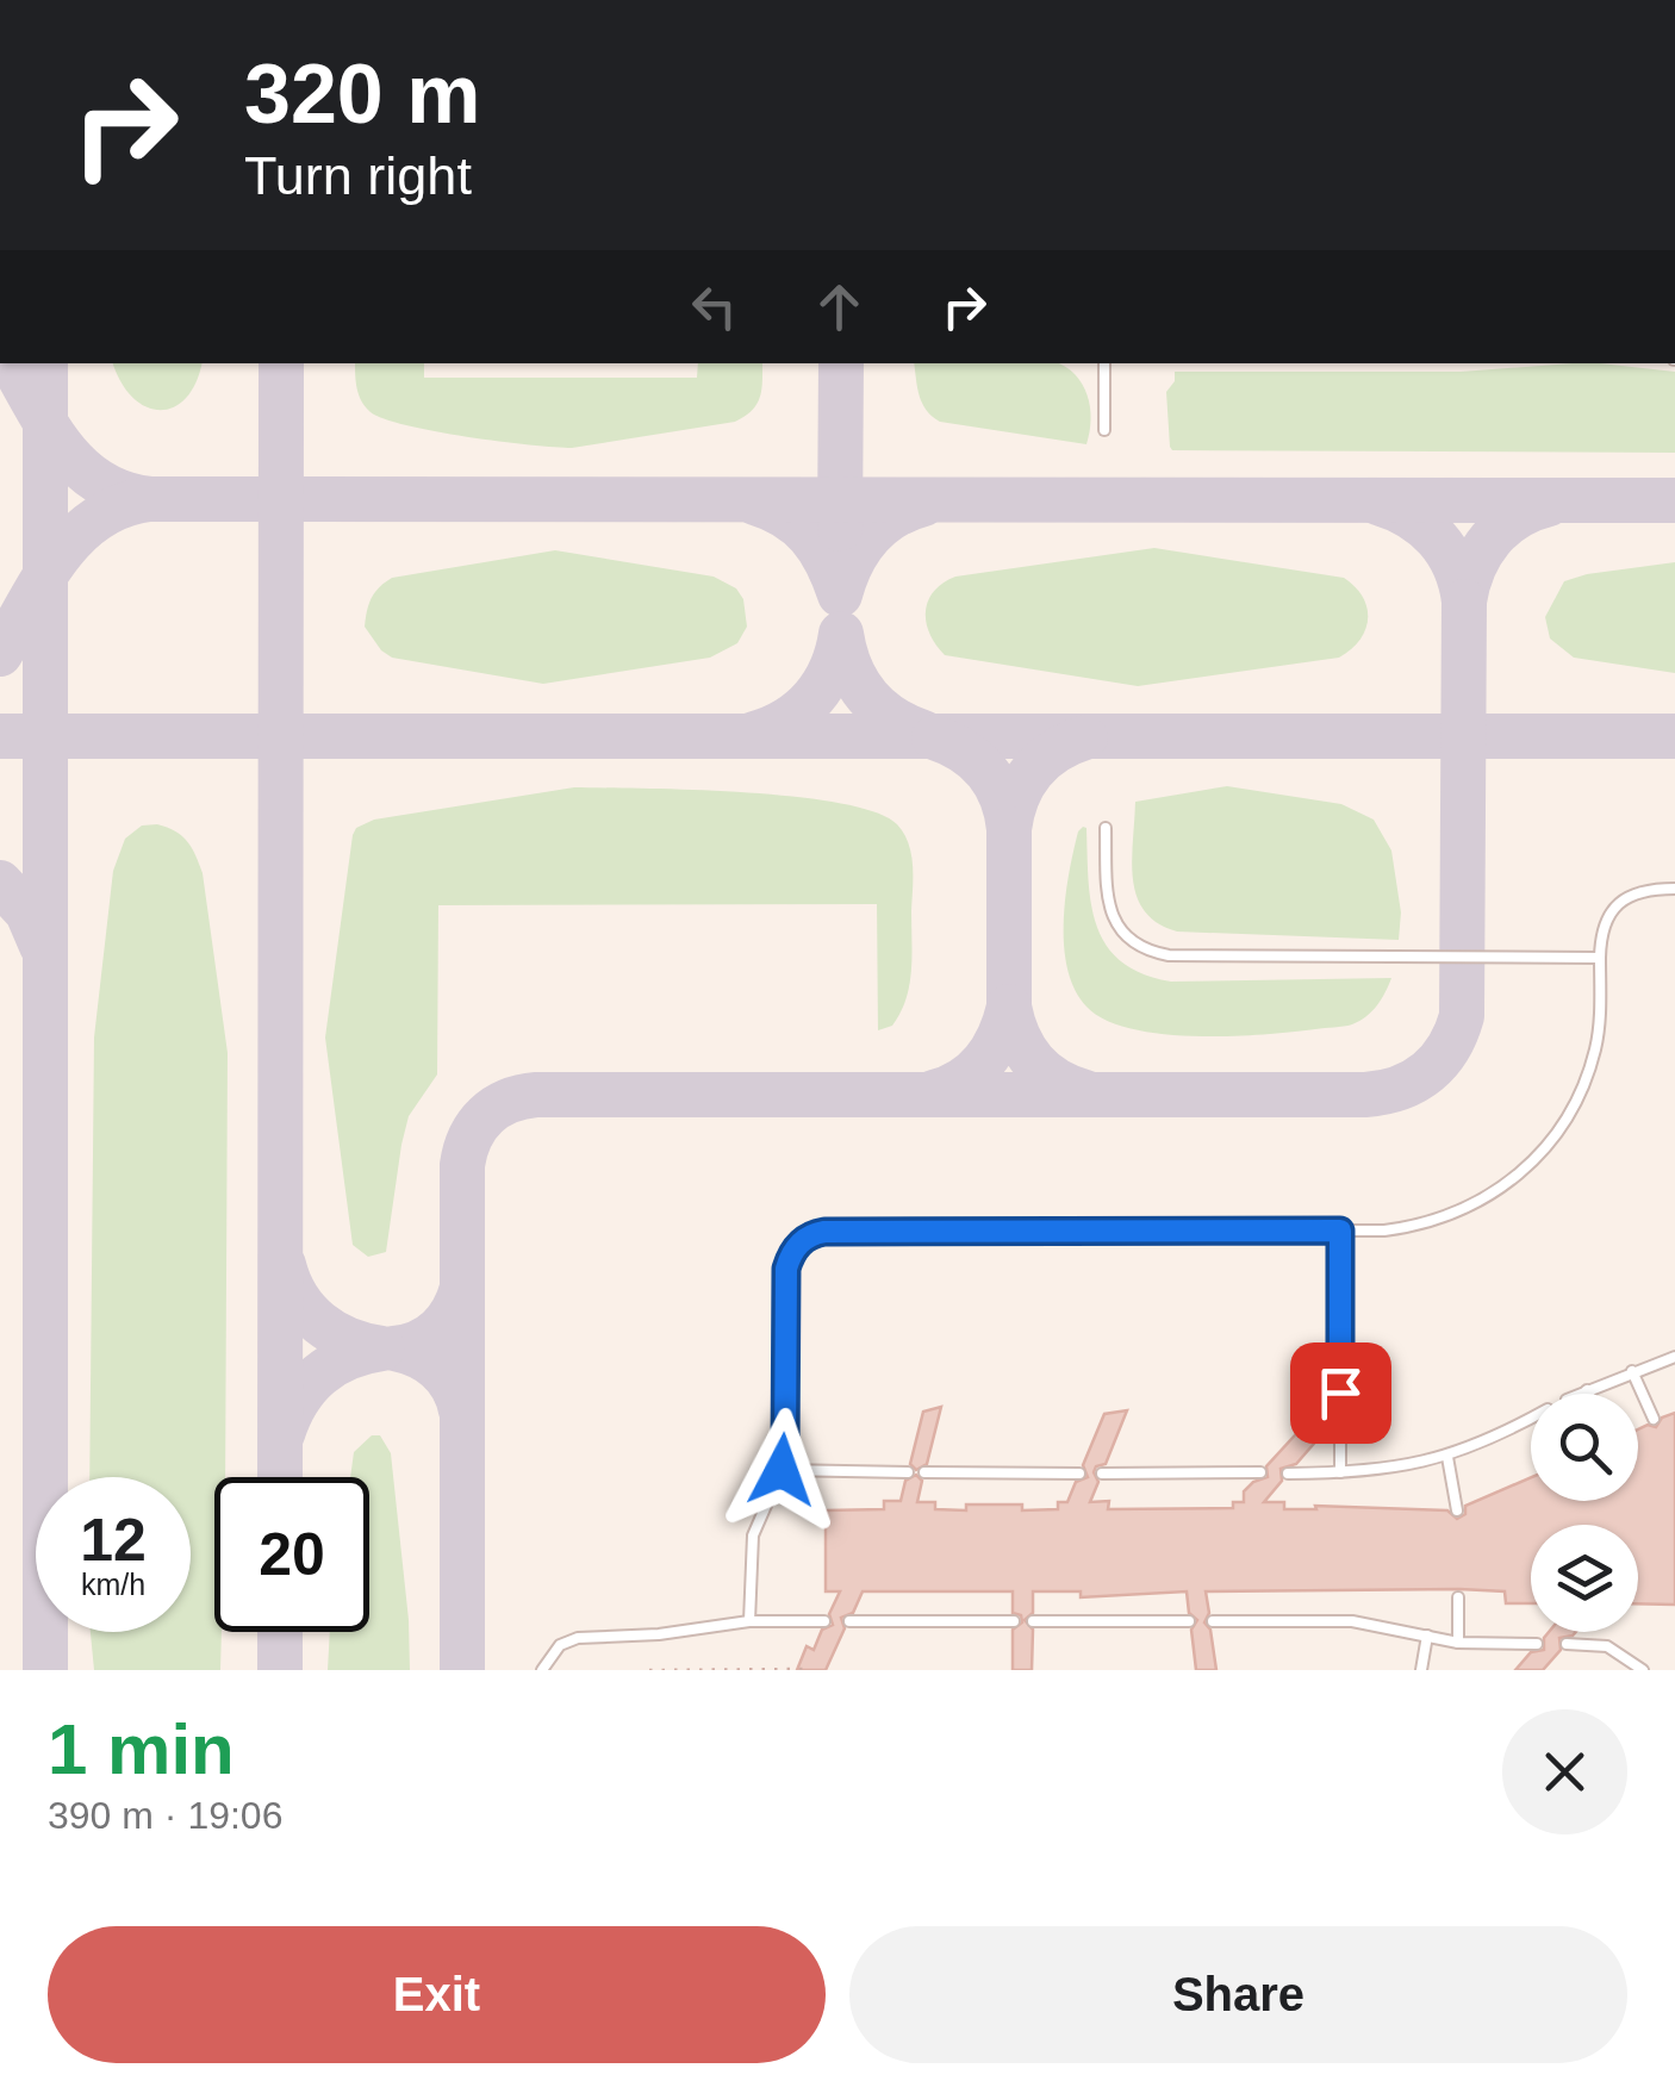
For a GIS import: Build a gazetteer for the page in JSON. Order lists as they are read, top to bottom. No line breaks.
{"page":{"turn":["320 m","Turn right"],"speed":"12 km/h","limit":"20","heading":["1 min","390 m · 19:06"],"buttons":["Exit","Share"]}}
